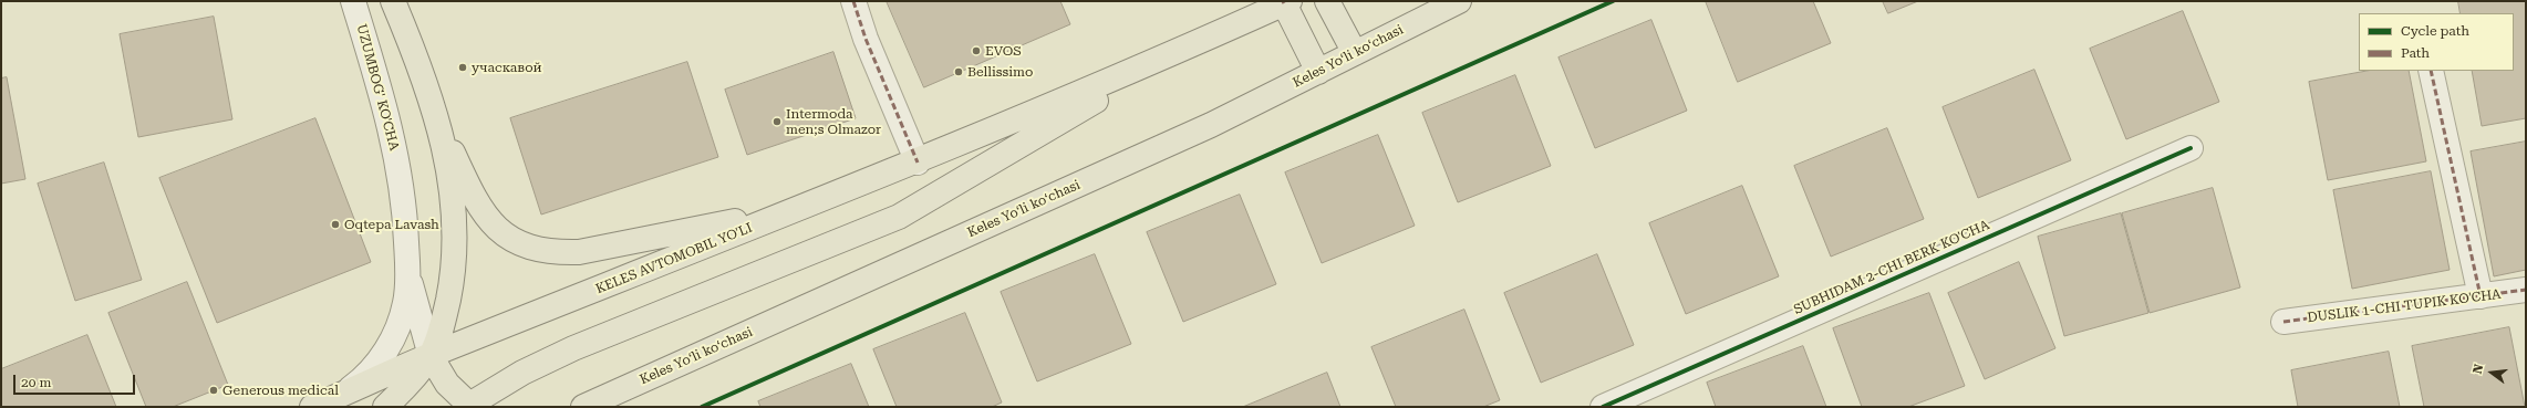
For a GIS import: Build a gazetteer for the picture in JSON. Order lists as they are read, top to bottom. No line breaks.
{"streets":{"main road":["Keles Yoʻli koʻchasi","UZUMBOG' KO'CHA","KELES AVTOMOBIL YO'LI"],"street":["SUBHIDAM 2-CHI BERK KO'CHA","DUSLIK 1-CHI TUPIK KO'CHA"]},"crossings":[["UZUMBOG' KO'CHA","KELES AVTOMOBIL YO'LI"]],"places":["EVOS","учаскавой","Bellissimo","Intermoda men;s Olmazor","Oqtepa Lavash","Generous medical"],"legend":["Cycle path","Path"],"scale_bar":"20 m","north":"left"}
